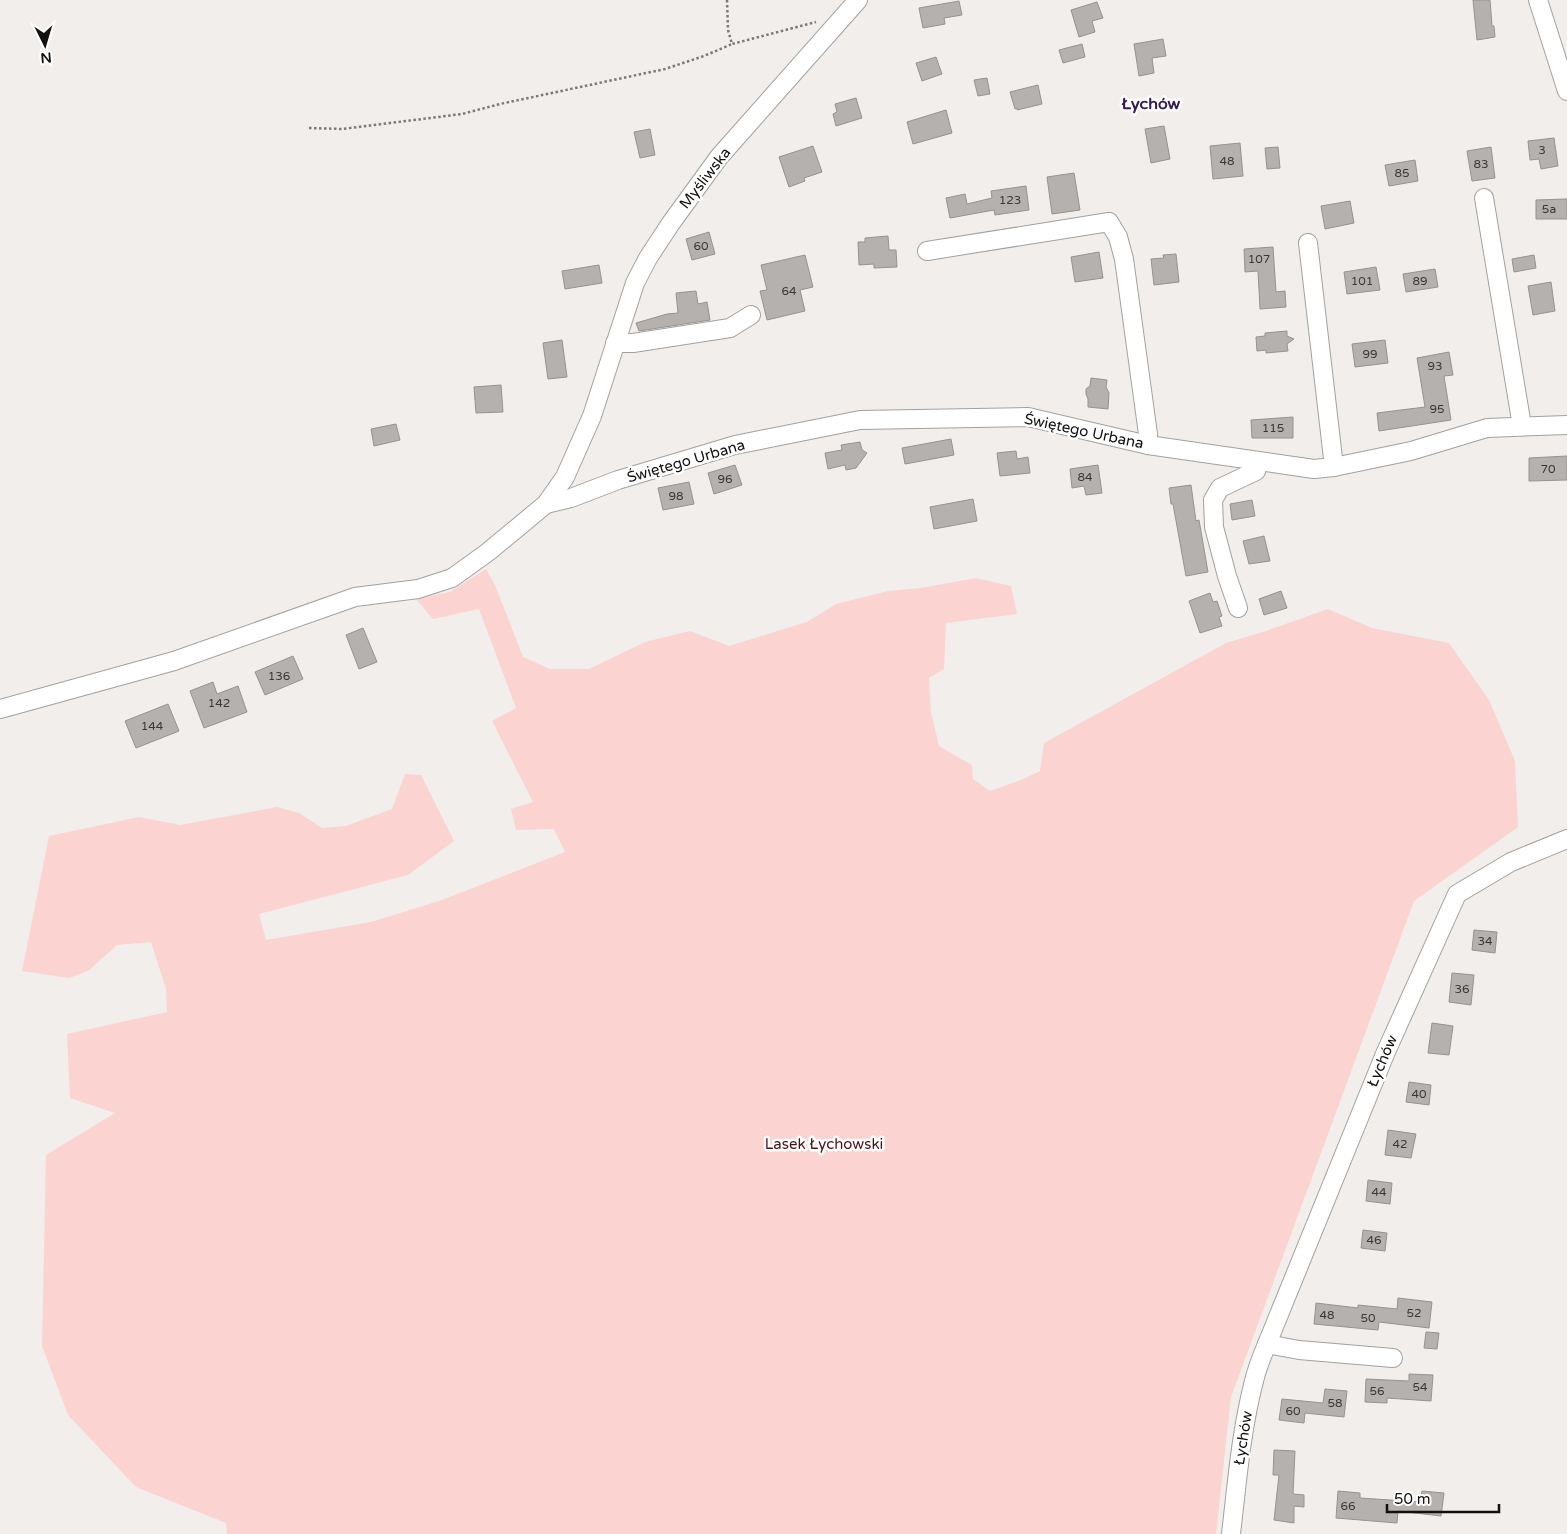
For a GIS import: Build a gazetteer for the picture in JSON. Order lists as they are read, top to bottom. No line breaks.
{"streets":{"street":["Myśliwska","Świętego Urbana","Łychów"]},"crossings":[["Myśliwska","Świętego Urbana"]],"districts":["Łychów"],"parks":["Lasek Łychowski"],"house_numbers":["3","48","83","85","123","5a","60","107","101","89","64","99","93","95","115","70","84","96","98","136","142","144","34","36","40","42","44","46","52","48","50","54","56","58","60","66"],"scale_bar":"50 m","north":"bottom"}
